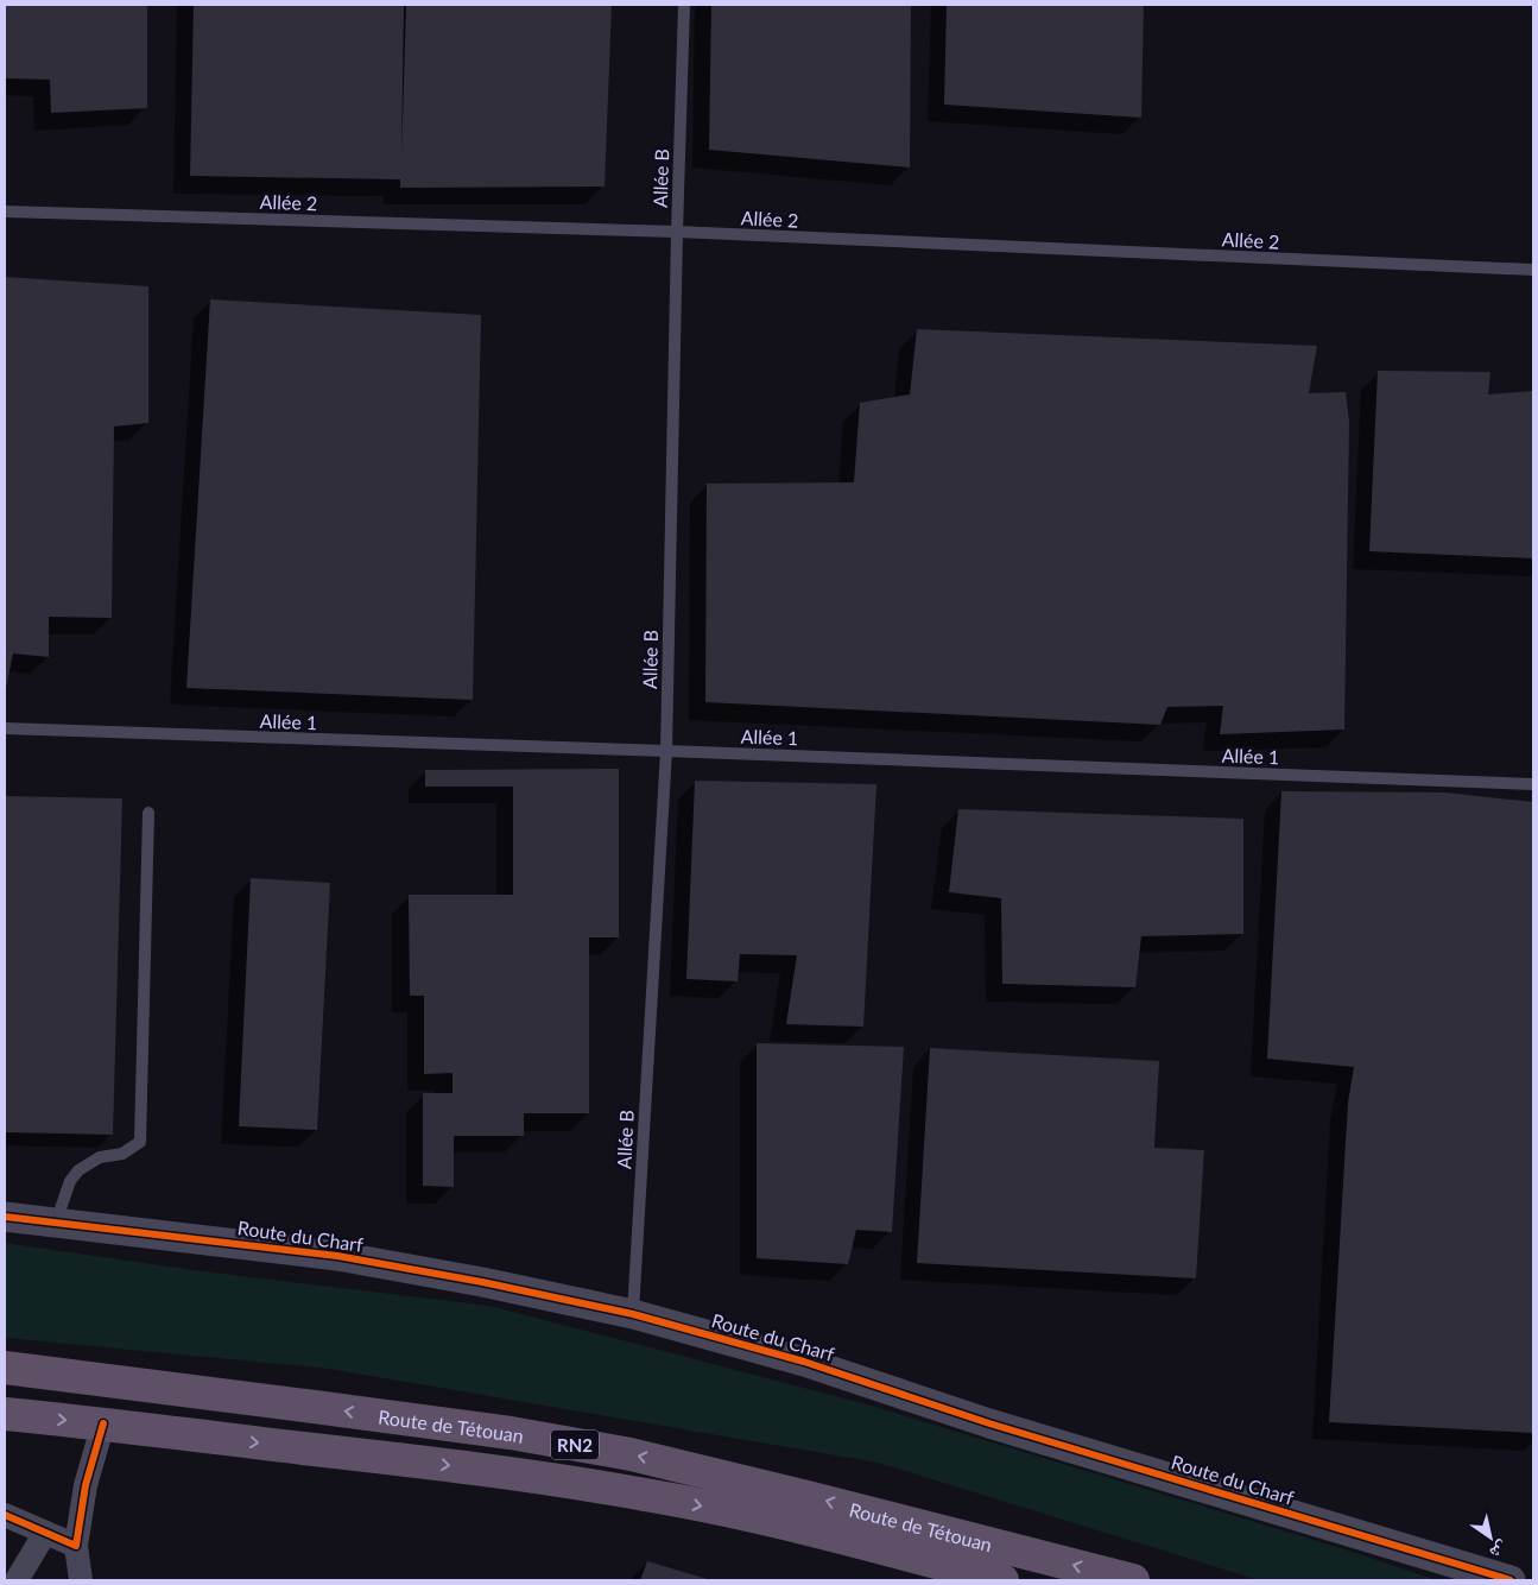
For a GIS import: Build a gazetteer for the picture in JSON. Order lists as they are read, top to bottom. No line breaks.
{"streets":{"highway":["Route de Tétouan","RN2"],"street":["Route du Charf"],"lane":["Allée B","Allée 2","Allée 1"]},"crossings":[["Allée B","Allée 2"],["Allée B","Allée 1"],["Allée B","Route du Charf"]],"north":"bottom right"}
